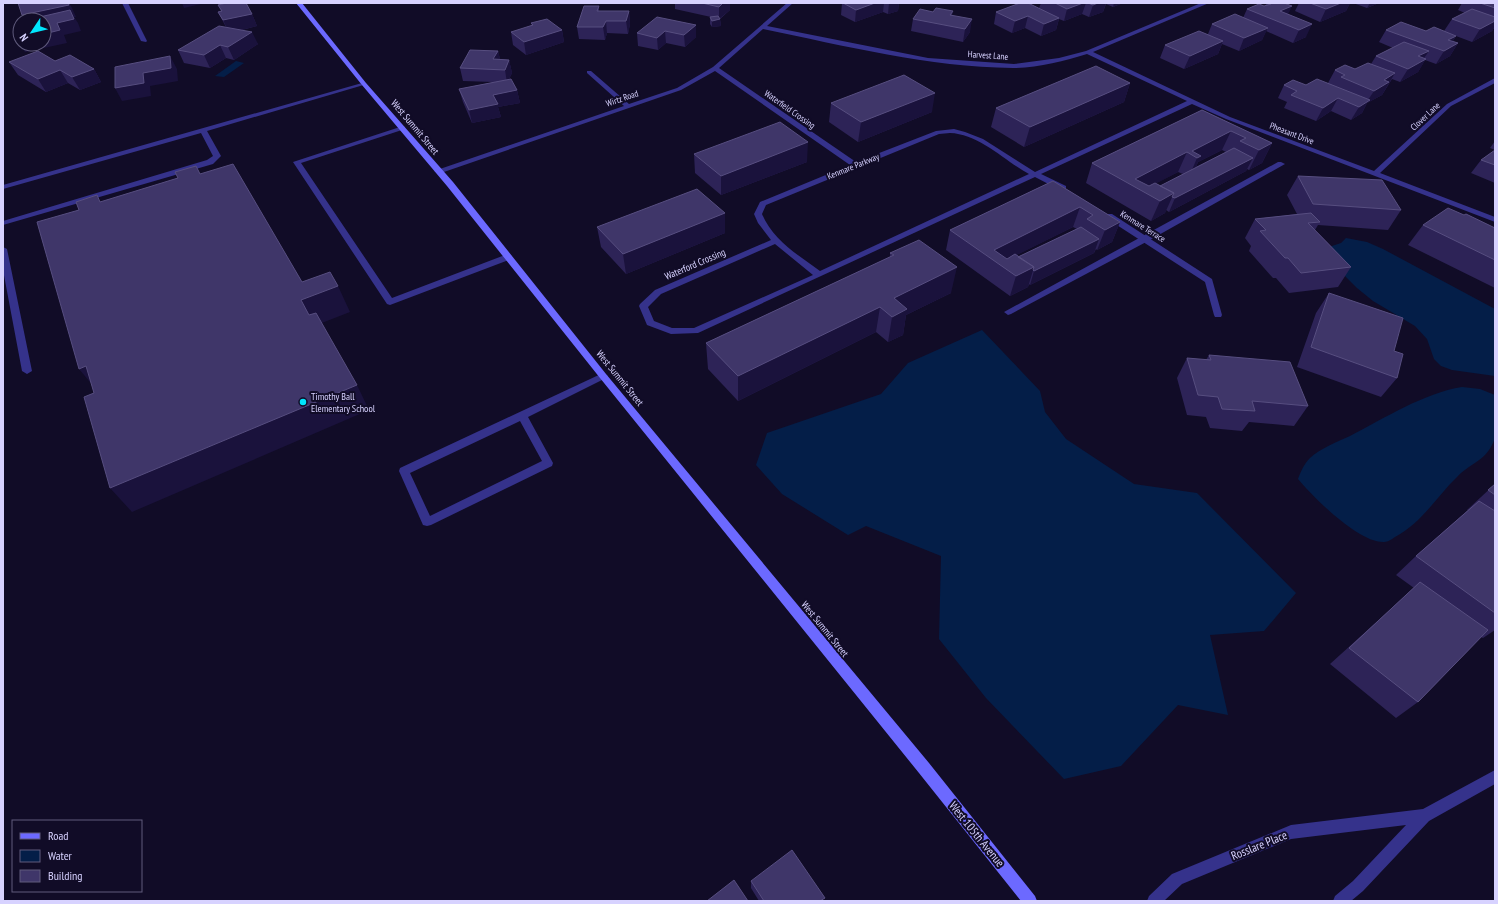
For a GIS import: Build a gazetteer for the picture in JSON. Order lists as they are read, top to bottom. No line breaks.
{"streets":{"street":["Harvest Lane","Wirtz Road","Waterfield Crossing","Clover Lane","West Summit Street","Pheasant Drive","Kenmare Parkway","Kenmare Terrace","Waterford Crossing","West 105th Avenue","Rosslare Place"]},"crossings":[["Harvest Lane","Wirtz Road"],["Harvest Lane","Pheasant Drive"],["Wirtz Road","Waterfield Crossing"],["Wirtz Road","West Summit Street"],["Waterfield Crossing","Kenmare Parkway"],["Clover Lane","Pheasant Drive"],["West Summit Street","West 105th Avenue"],["Kenmare Parkway","Waterford Crossing"]],"places":["Timothy Ball Elementary School"],"legend":["Road","Water","Building"],"north":"bottom left"}
